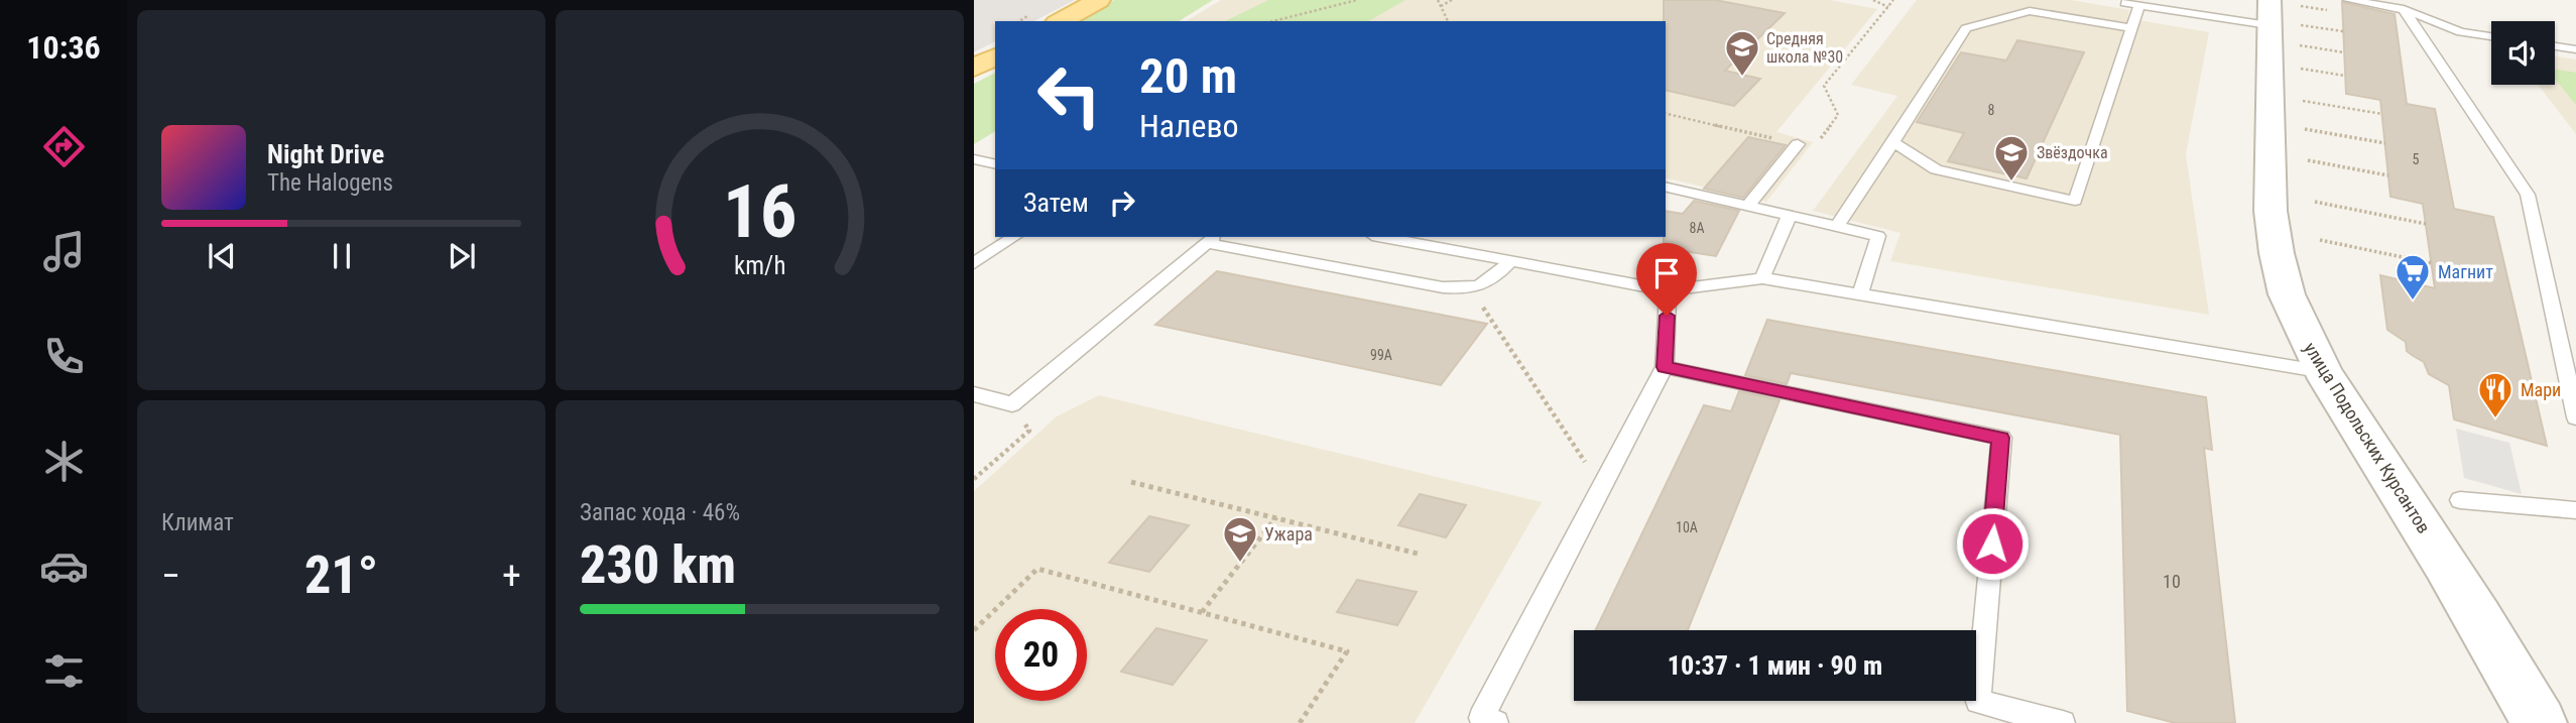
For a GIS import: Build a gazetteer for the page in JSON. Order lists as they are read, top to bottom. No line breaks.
{"streets":{"street":["улица Подольских Курсантов"]},"places":{"school or university":["Средняя школа №30","Звёздочка","Ужара"],"supermarket":["Магнит"],"restaurant":["Мари"]},"house_numbers":["8","5","8А","99А","10А","10"],"page":{"tabs":"10:36","turn":["20 m","Налево"],"song":["Night Drive","The Halogens"],"then":"Затем","tile":["Климат",["Запас хода · 46%","230 km"]],"heat":["−","21°","+"],"limit":"20","trip":"10:37 · 1 мин · 90 m","gauge":["16","km/h"]}}
